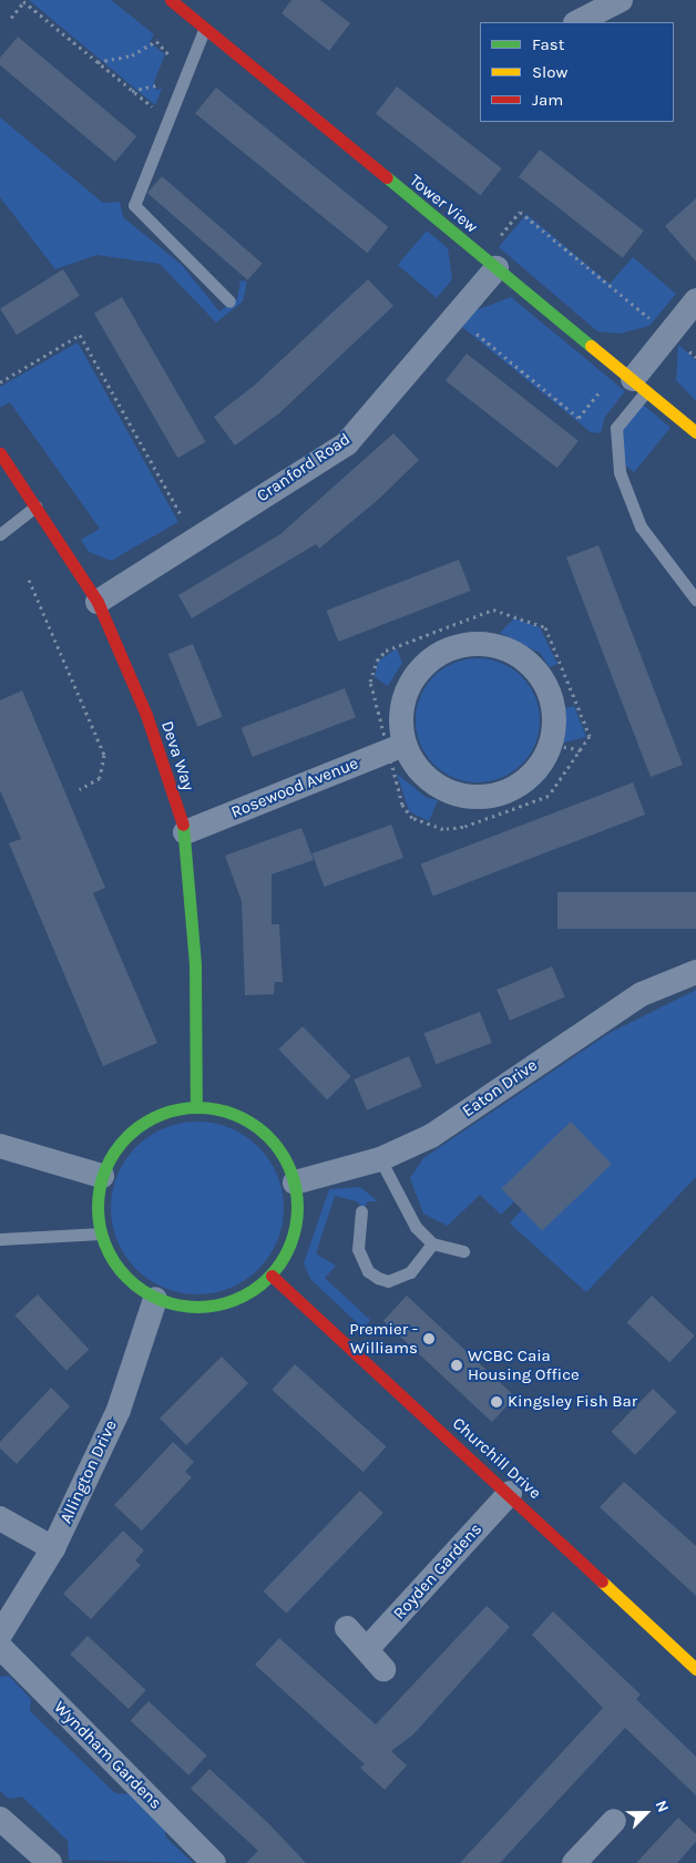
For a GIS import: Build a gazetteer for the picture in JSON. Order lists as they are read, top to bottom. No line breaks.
{"streets":{"street":["Tower View","Cranford Road","Deva Way","Rosewood Avenue","Eaton Drive","Churchill Drive","Allington Drive","Royden Gardens","Wyndham Gardens"]},"crossings":[["Tower View","Cranford Road"],["Cranford Road","Deva Way"],["Deva Way","Rosewood Avenue"],["Churchill Drive","Royden Gardens"]],"places":["Premier - Williams","WCBC Caia Housing Office","Kingsley Fish Bar"],"legend":["Fast","Slow","Jam"],"north":"top right"}
